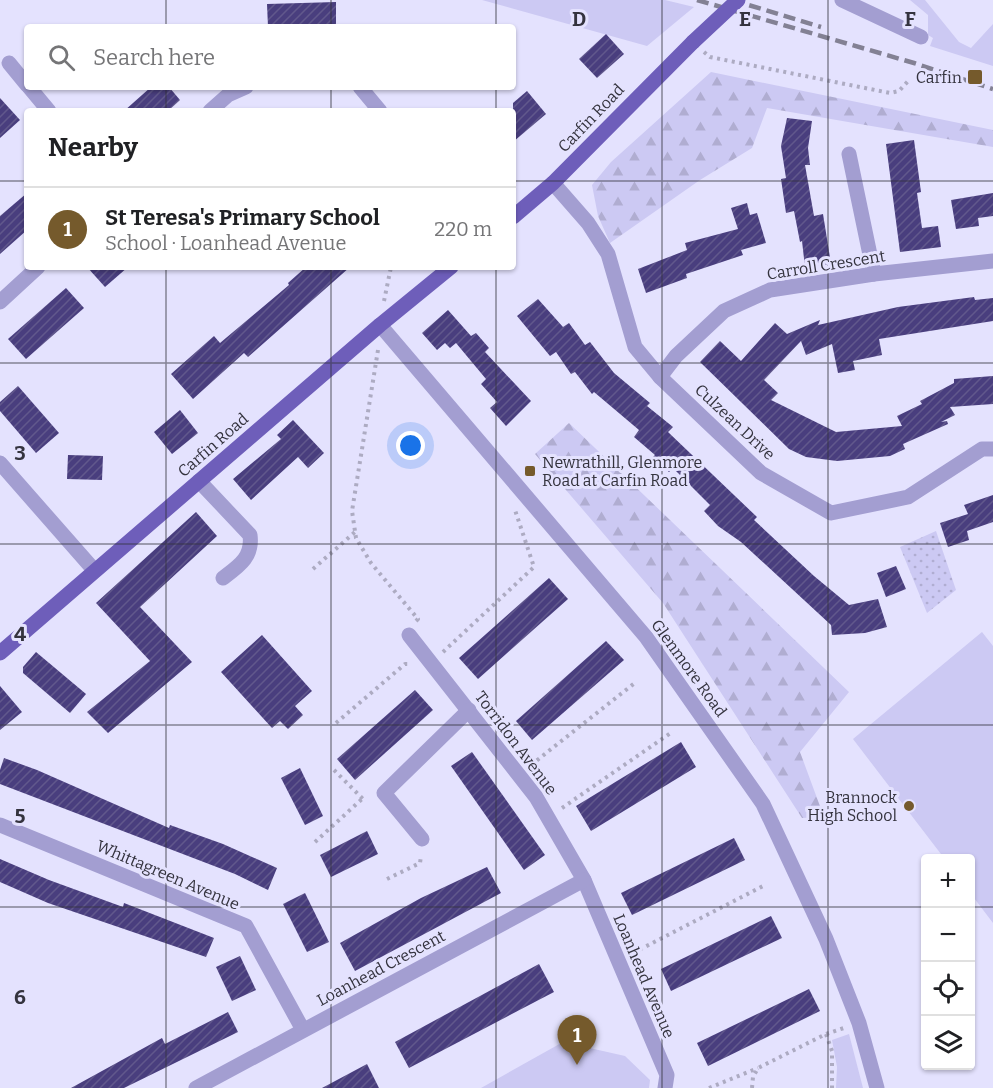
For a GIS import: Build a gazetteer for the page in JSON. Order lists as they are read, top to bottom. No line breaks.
{"streets":{"main road":["Carfin Road"],"street":["Carroll Crescent","Culzean Drive","Glenmore Road","Torridon Avenue","Whittagreen Avenue","Loanhead Crescent","Loanhead Avenue"]},"crossings":[["Carfin Road","Culzean Drive"],["Carfin Road","Glenmore Road"],["Carroll Crescent","Culzean Drive"],["Torridon Avenue","Loanhead Crescent"],["Torridon Avenue","Loanhead Avenue"],["Whittagreen Avenue","Loanhead Crescent"],["Loanhead Crescent","Loanhead Avenue"]],"places":{"transit":["Carfin","Newrathill, Glenmore Road at Carfin Road"],"other":["Brannock High School"]},"page":{"search":"Search here","heading":"Nearby","list":[{"mark":"1","name":"St Teresa's Primary School","note":"School · Loanhead Avenue","value":"220 m"}],"map_buttons":["+","−"],"pins":"1"},"grid":{"columns":["D","E","F"],"rows":["3","4","5","6"]}}
